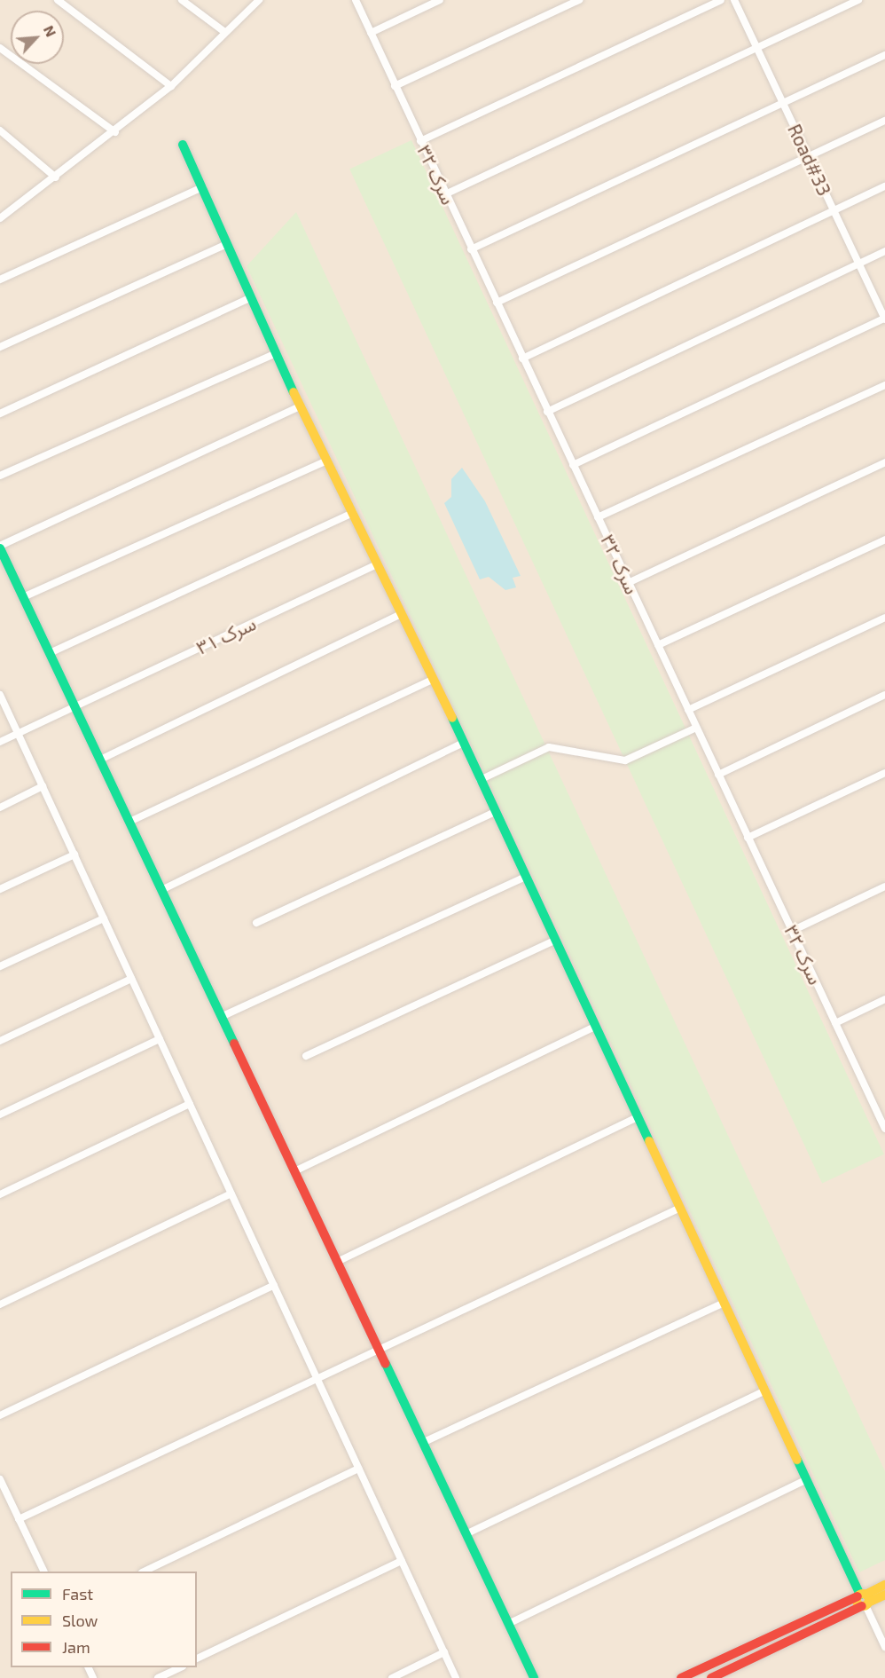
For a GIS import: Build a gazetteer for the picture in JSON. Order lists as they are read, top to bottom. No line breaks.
{"streets":{"street":["Road#33","سرک ۳۲","سرک ۳۱"]},"legend":["Fast","Slow","Jam"],"north":"top right"}
